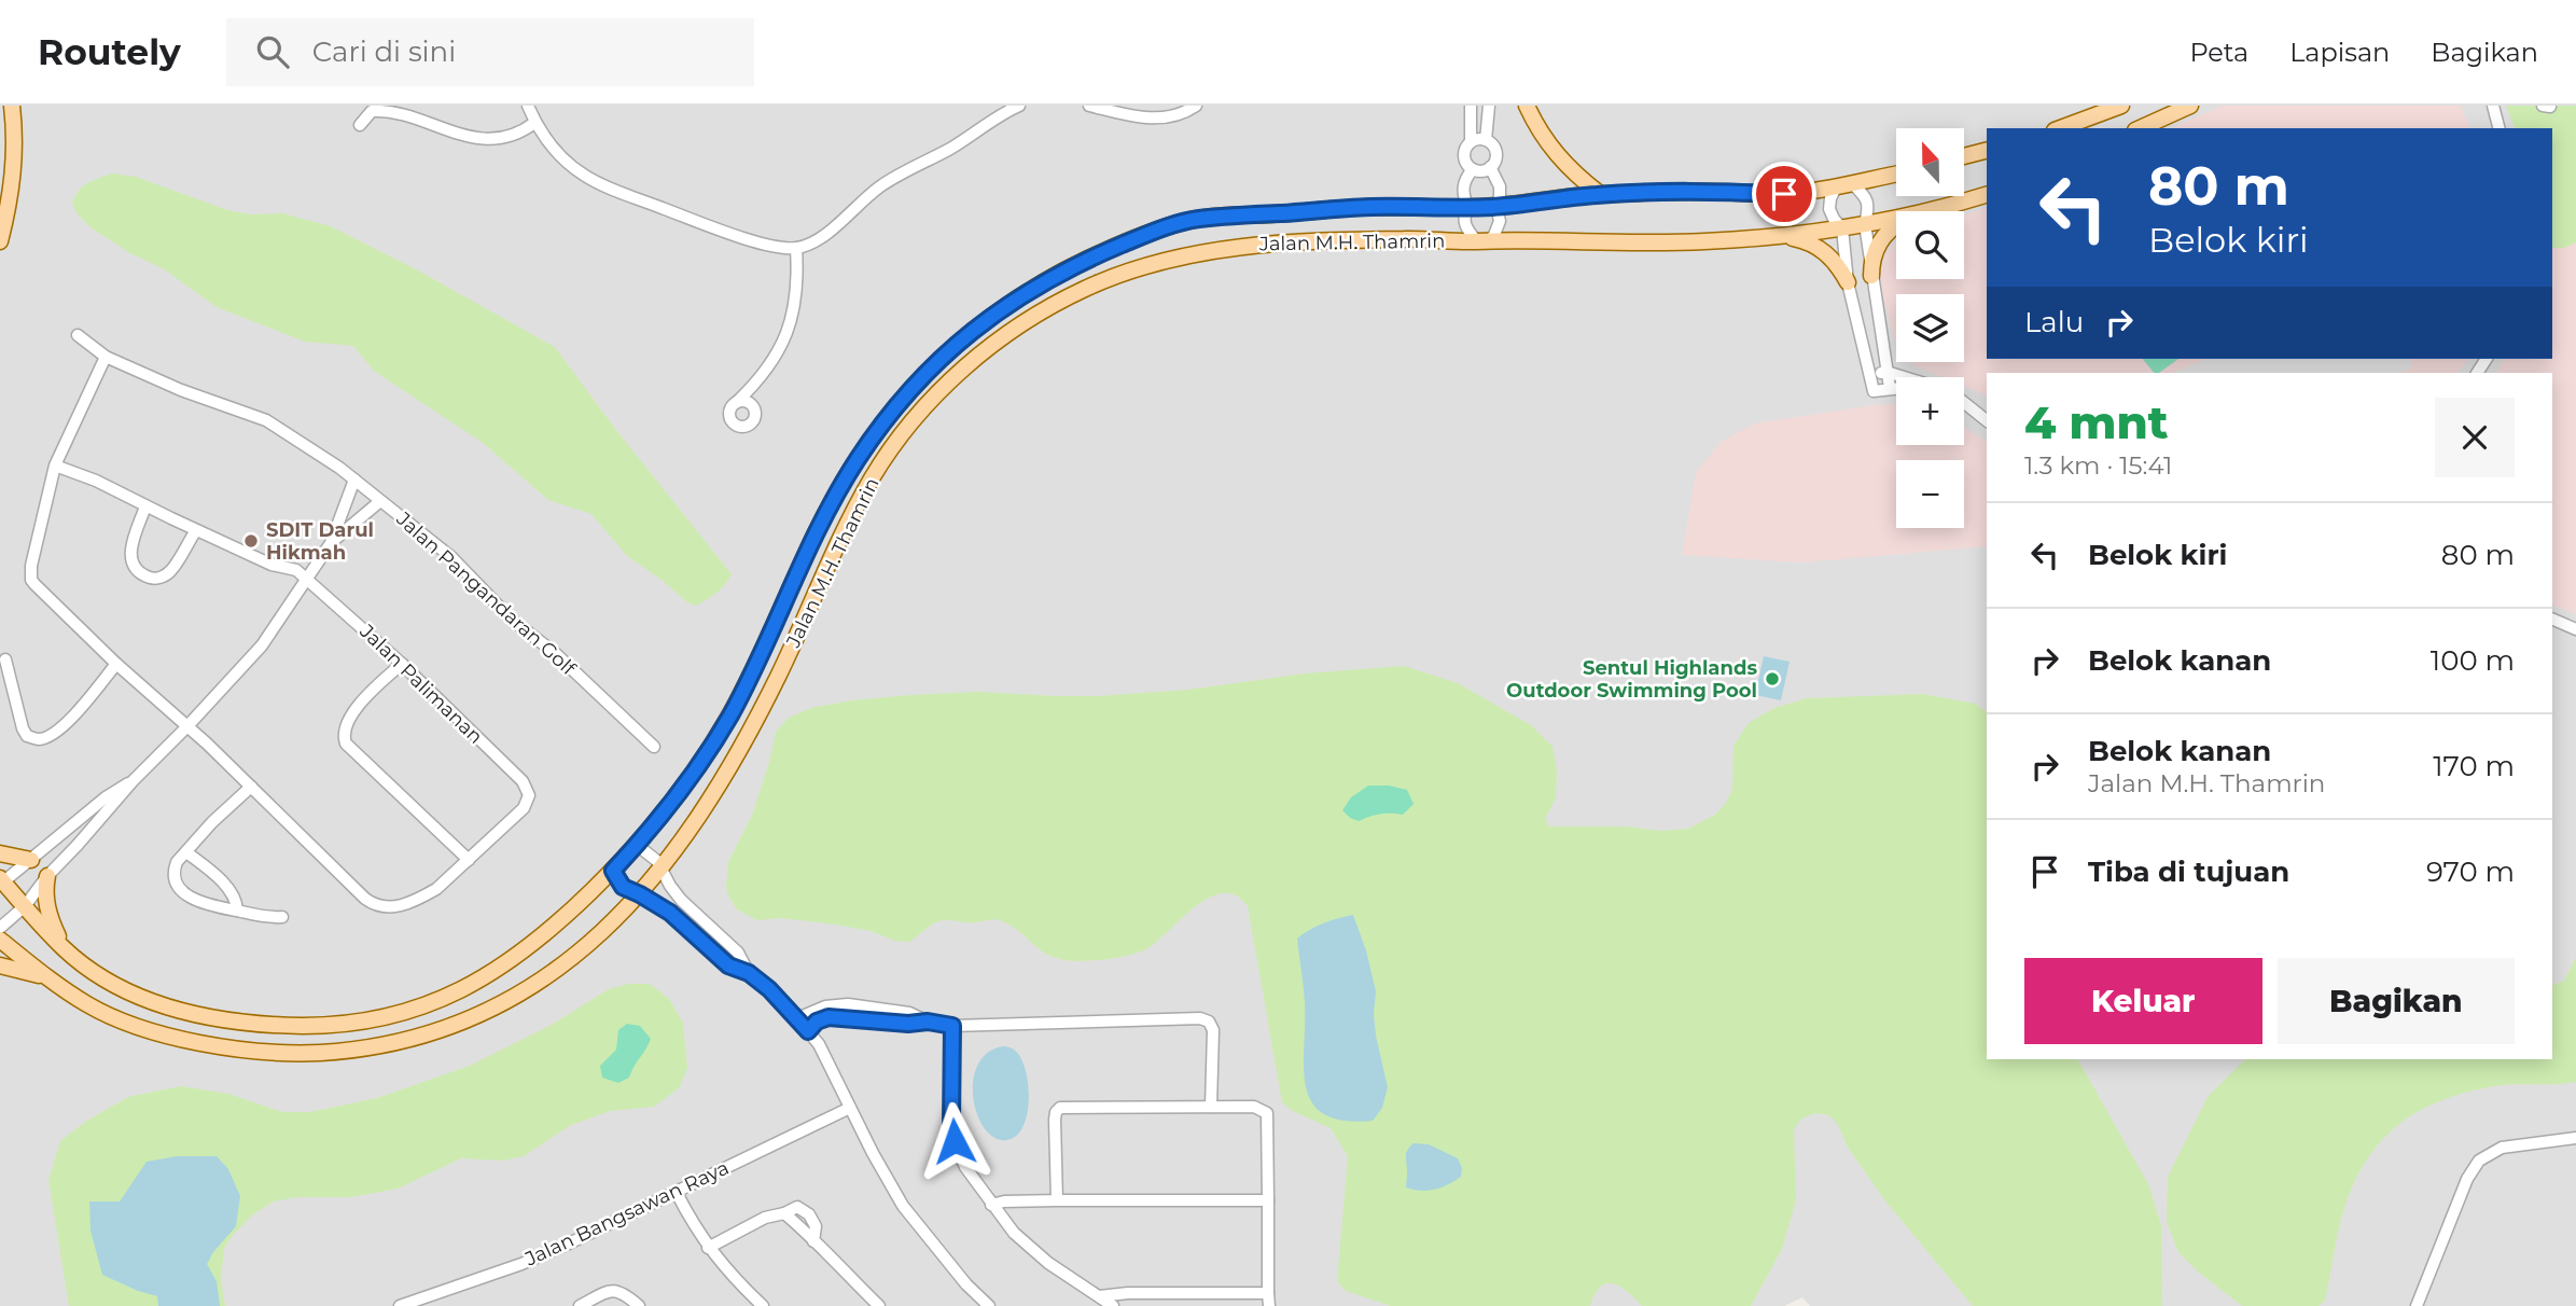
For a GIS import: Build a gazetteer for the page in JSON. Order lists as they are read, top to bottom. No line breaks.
{"streets":{"main road":["Jalan M.H. Thamrin"],"street":["Jalan Pangandaran Golf","Jalan Palimanan","Jalan Bangsawan Raya"]},"places":["SDIT Darul Hikmah","Sentul Highlands Outdoor Swimming Pool"],"north":"top","page":{"header":"Routely","search":"Cari di sini","nav":["Peta","Lapisan","Bagikan"],"map_buttons":["+","−"],"turn":["80 m","Belok kiri"],"then":"Lalu","heading":["4 mnt","1.3 km · 15:41"],"list":[{"name":"Belok kiri","value":"80 m"},{"name":"Belok kanan","value":"100 m"},{"name":"Belok kanan","note":"Jalan M.H. Thamrin","value":"170 m"},{"name":"Tiba di tujuan","value":"970 m"}],"buttons":["Keluar","Bagikan"]}}
